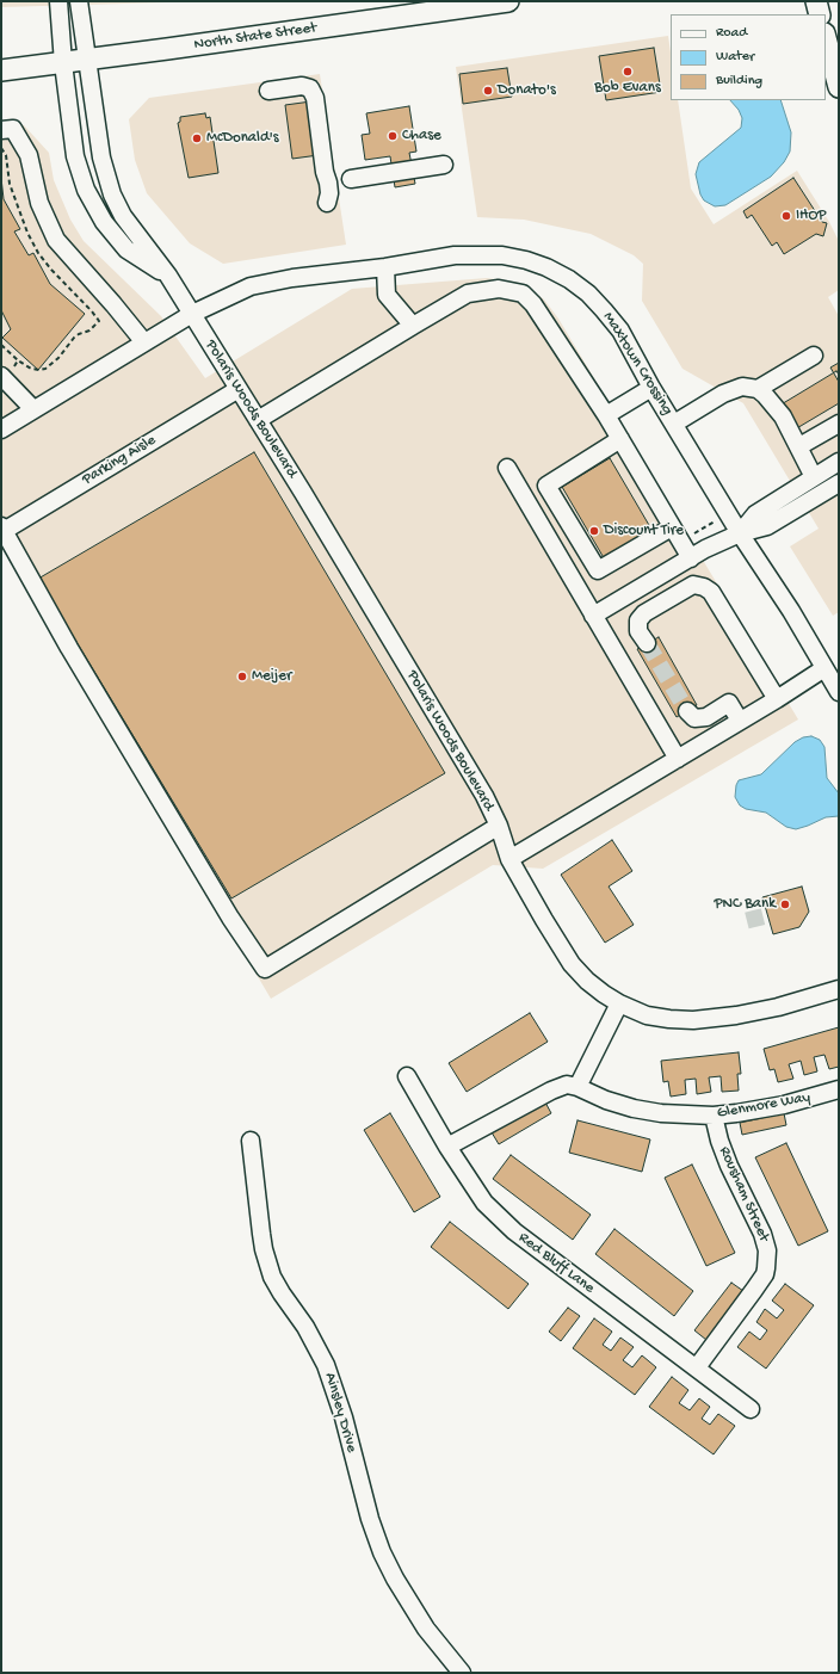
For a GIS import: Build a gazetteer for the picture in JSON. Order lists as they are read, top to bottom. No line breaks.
{"streets":{"main road":["North State Street"],"street":["Maxtown Crossing","Polaris Woods Boulevard","Parking Aisle","Glenmore Way","Rousham Street","Red Bluff Lane","Ainsley Drive"]},"crossings":[["North State Street","Polaris Woods Boulevard"],["Maxtown Crossing","Polaris Woods Boulevard"],["Polaris Woods Boulevard","Parking Aisle"],["Glenmore Way","Rousham Street"],["Rousham Street","Red Bluff Lane"]],"places":["Bob Evans","Donato's","Chase","McDonald's","IHOP","Discount Tire","Meijer","PNC Bank"],"legend":["Road","Water","Building"]}
